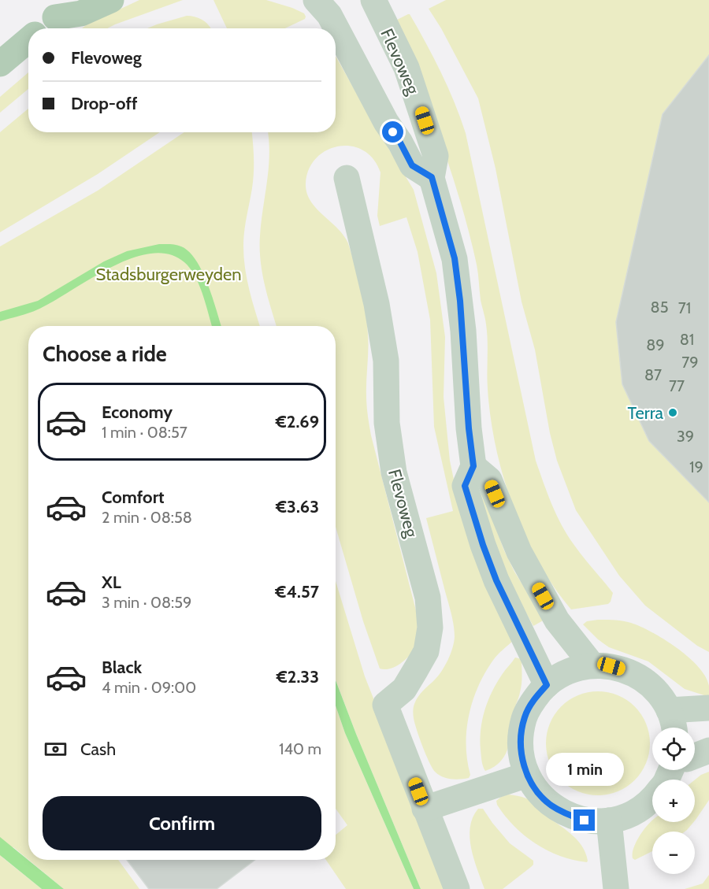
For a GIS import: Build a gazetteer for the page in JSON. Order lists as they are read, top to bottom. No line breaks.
{"streets":{"street":["Flevoweg"]},"parks":["Stadsburgerweyden"],"places":["Terra"],"house_numbers":["85","71","81","89","79","87","77","39","19"],"page":{"banner":["Flevoweg","Drop-off"],"heading":"Choose a ride","list":[{"name":"Economy","note":"1 min · 08:57","value":"€2.69"},{"name":"Comfort","note":"2 min · 08:58","value":"€3.63"},{"name":"XL","note":"3 min · 08:59","value":"€4.57"},{"name":"Black","note":"4 min · 09:00","value":"€2.33"}],"pay":["Cash","140 m"],"map_buttons":["+","−"],"bubble":"1 min","buttons":"Confirm"}}
